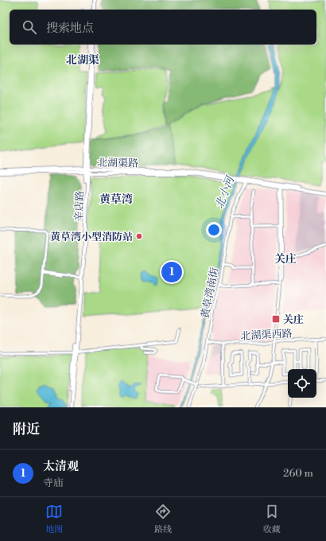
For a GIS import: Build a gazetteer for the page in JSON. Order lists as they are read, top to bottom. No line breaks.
{"streets":{"main road":["北湖渠路","辛店路"],"street":["黄草湾南街","北湖渠西路"]},"crossings":[["北湖渠路","辛店路"],["北湖渠路","黄草湾南街"],["黄草湾南街","北湖渠西路"]],"districts":["北湖渠","黄草湾","关庄"],"water":["北小河"],"places":{"other":["黄草湾小型消防站"],"transit":["关庄"]},"page":{"search":"搜索地点","pins":"1","heading":"附近","list":[{"mark":"1","name":"太清观","note":"寺庙","value":"260 m"}],"nav":["地图","路线","收藏"]}}
